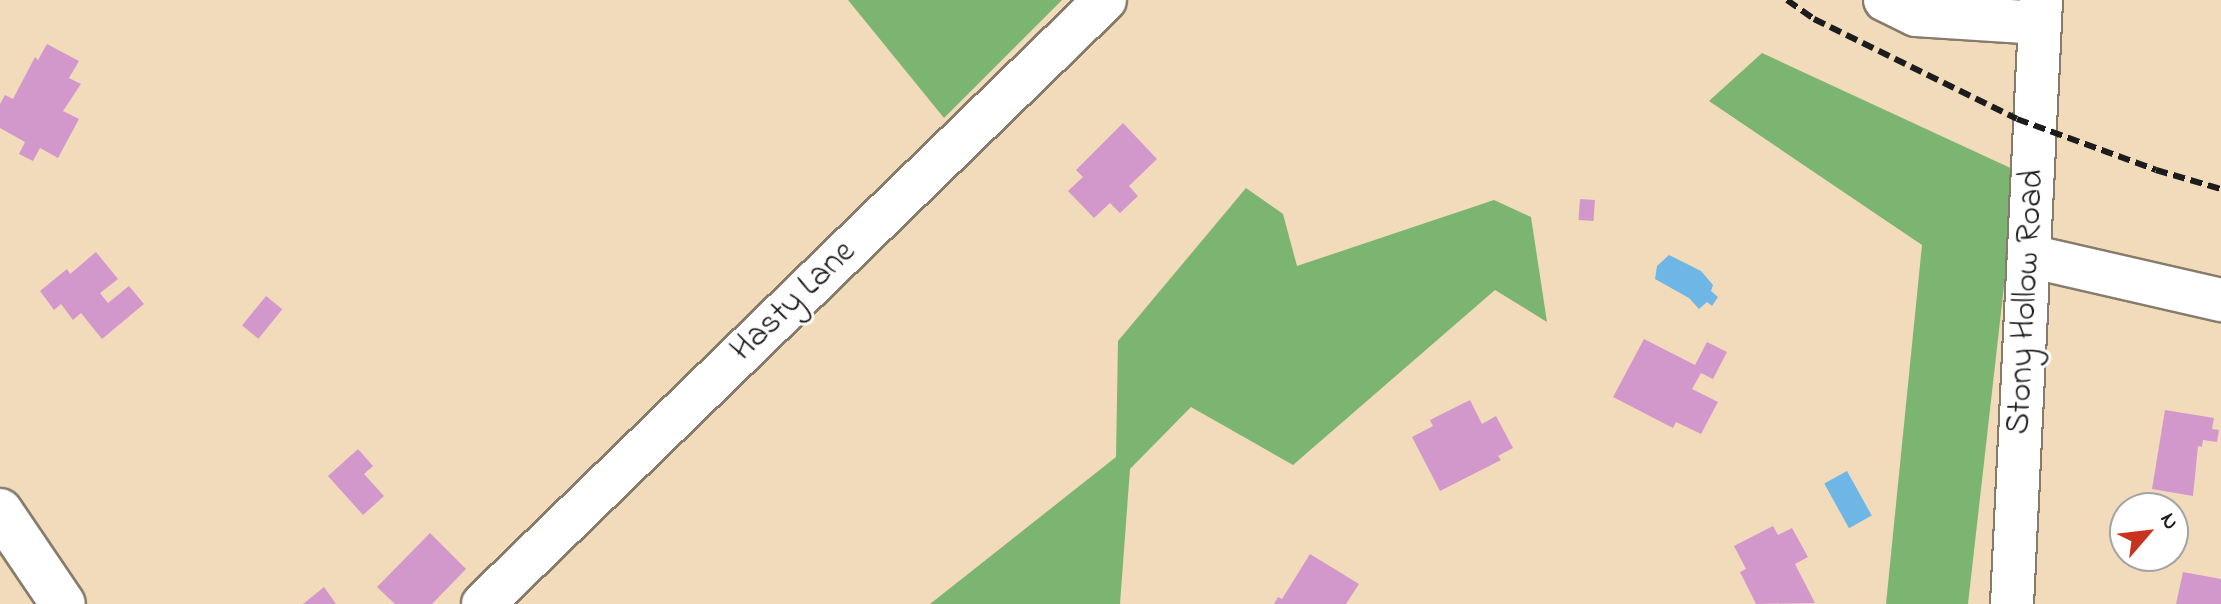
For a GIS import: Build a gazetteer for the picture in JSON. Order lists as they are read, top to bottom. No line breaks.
{"streets":{"street":["Hasty Lane","Stony Hollow Road"]},"north":"top right"}
